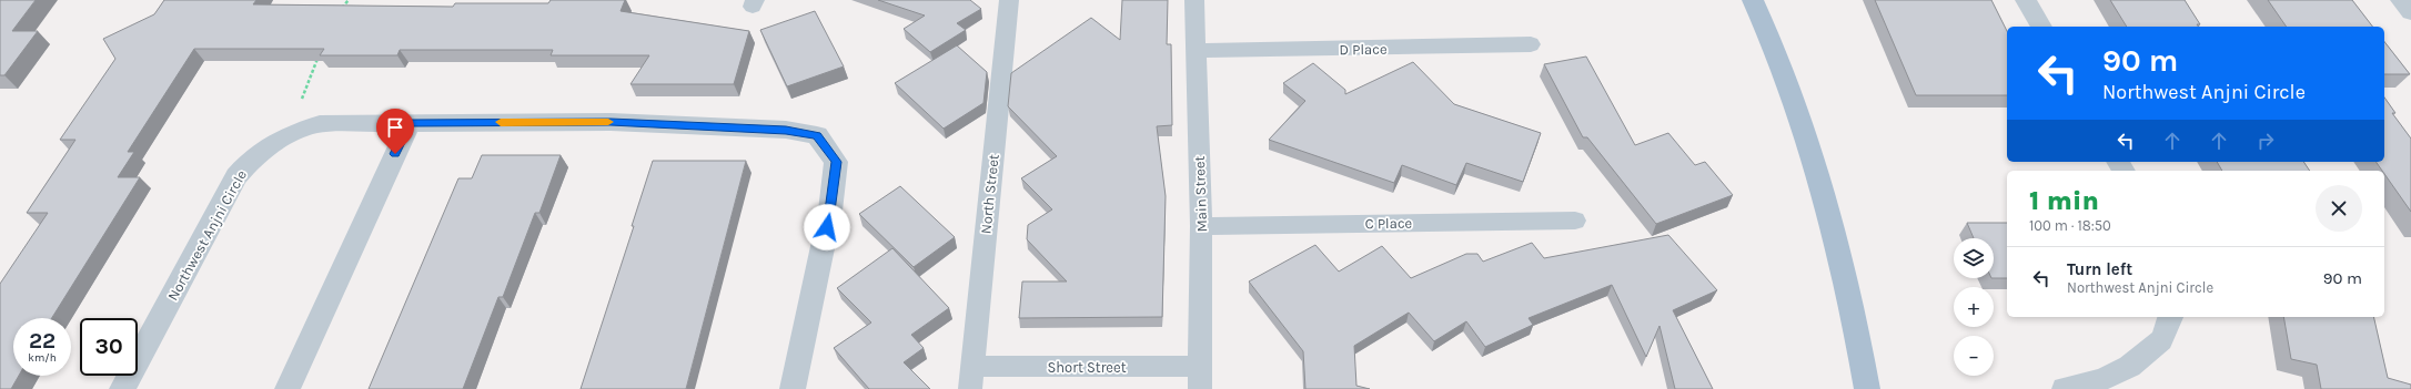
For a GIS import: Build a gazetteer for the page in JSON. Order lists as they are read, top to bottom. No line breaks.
{"streets":{"street":["Northwest Anjni Circle"],"lane":["D Place","North Street","Main Street","C Place","Short Street"]},"crossings":[["D Place","Main Street"],["North Street","Short Street"],["Main Street","C Place"],["Main Street","Short Street"]],"page":{"turn":["90 m","Northwest Anjni Circle"],"heading":["1 min","100 m · 18:50"],"map_buttons":["+","−"],"list":[{"name":"Turn left","note":"Northwest Anjni Circle","value":"90 m"}],"speed":"22 km/h","limit":"30"}}
